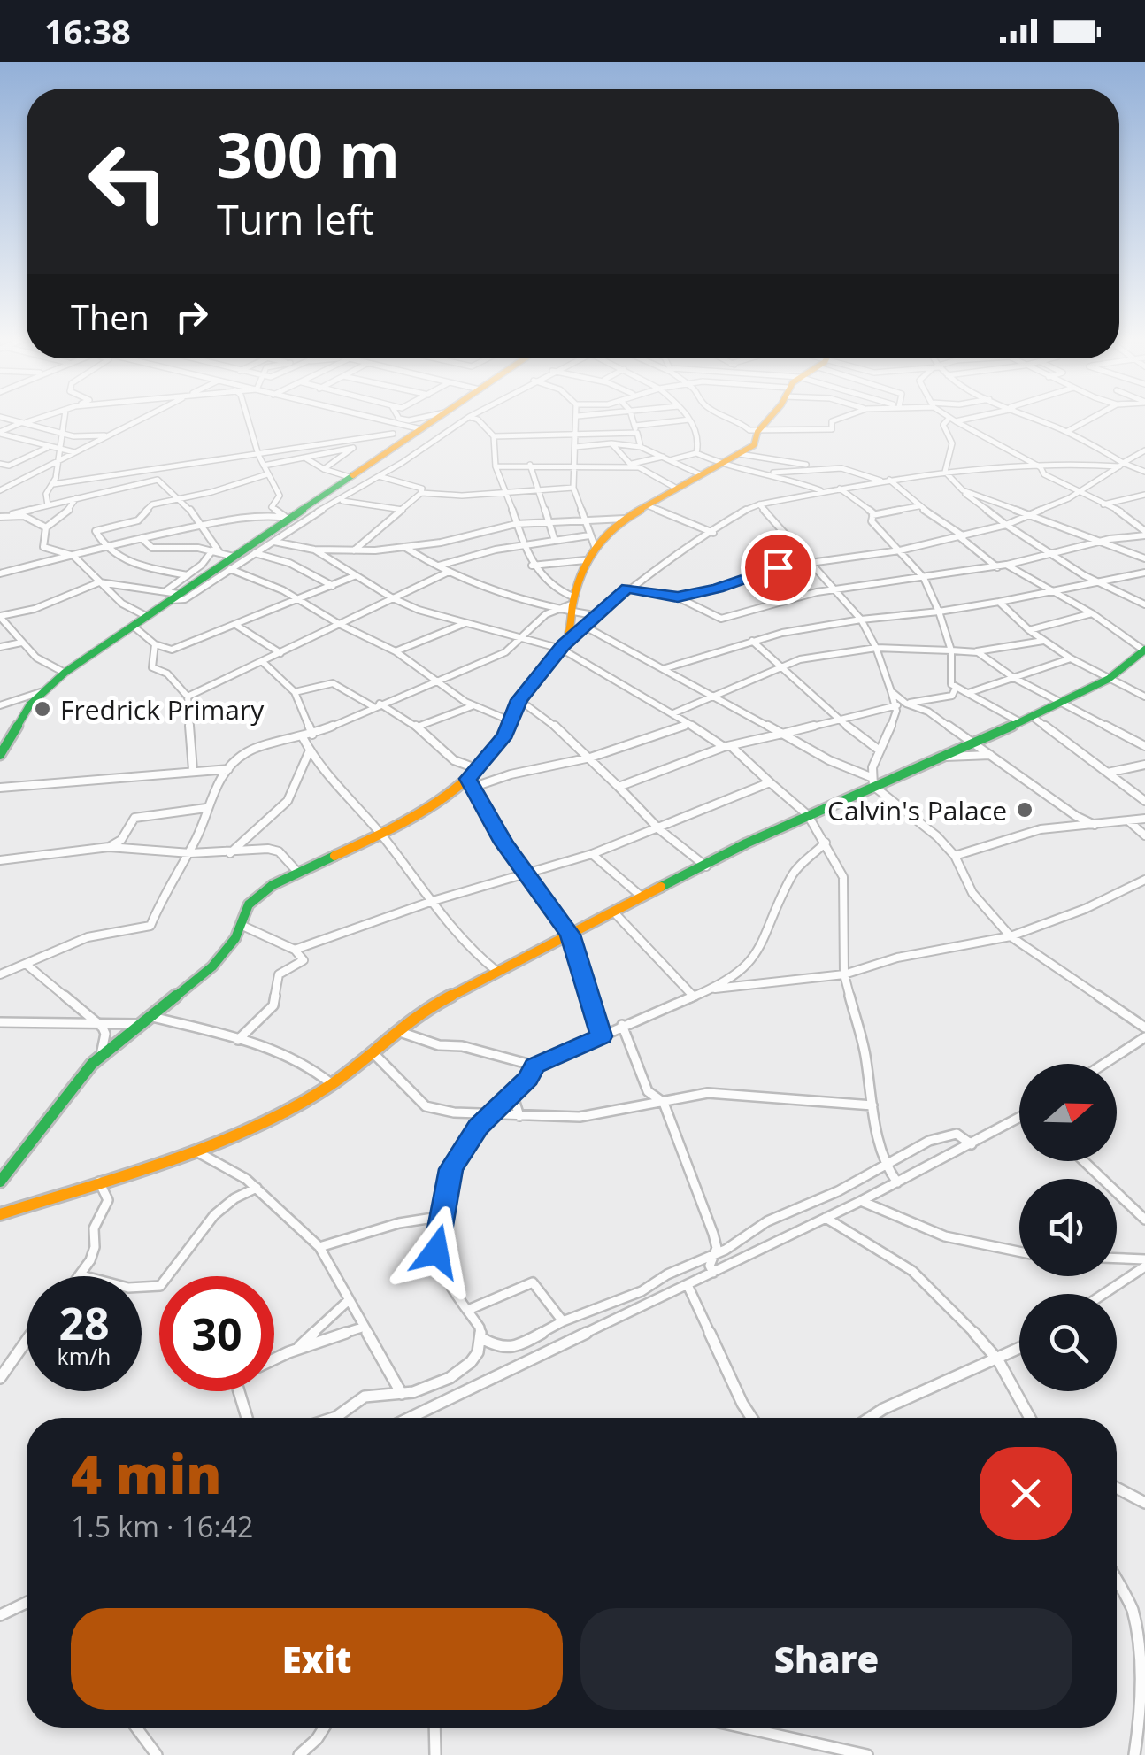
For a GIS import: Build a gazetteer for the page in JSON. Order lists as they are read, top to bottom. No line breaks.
{"places":["Fredrick Primary","Calvin's Palace"],"north":"right","page":{"status":"16:38","turn":["300 m","Turn left"],"then":"Then","speed":"28 km/h","limit":"30","heading":["4 min","1.5 km · 16:42"],"buttons":["Exit","Share"]}}
